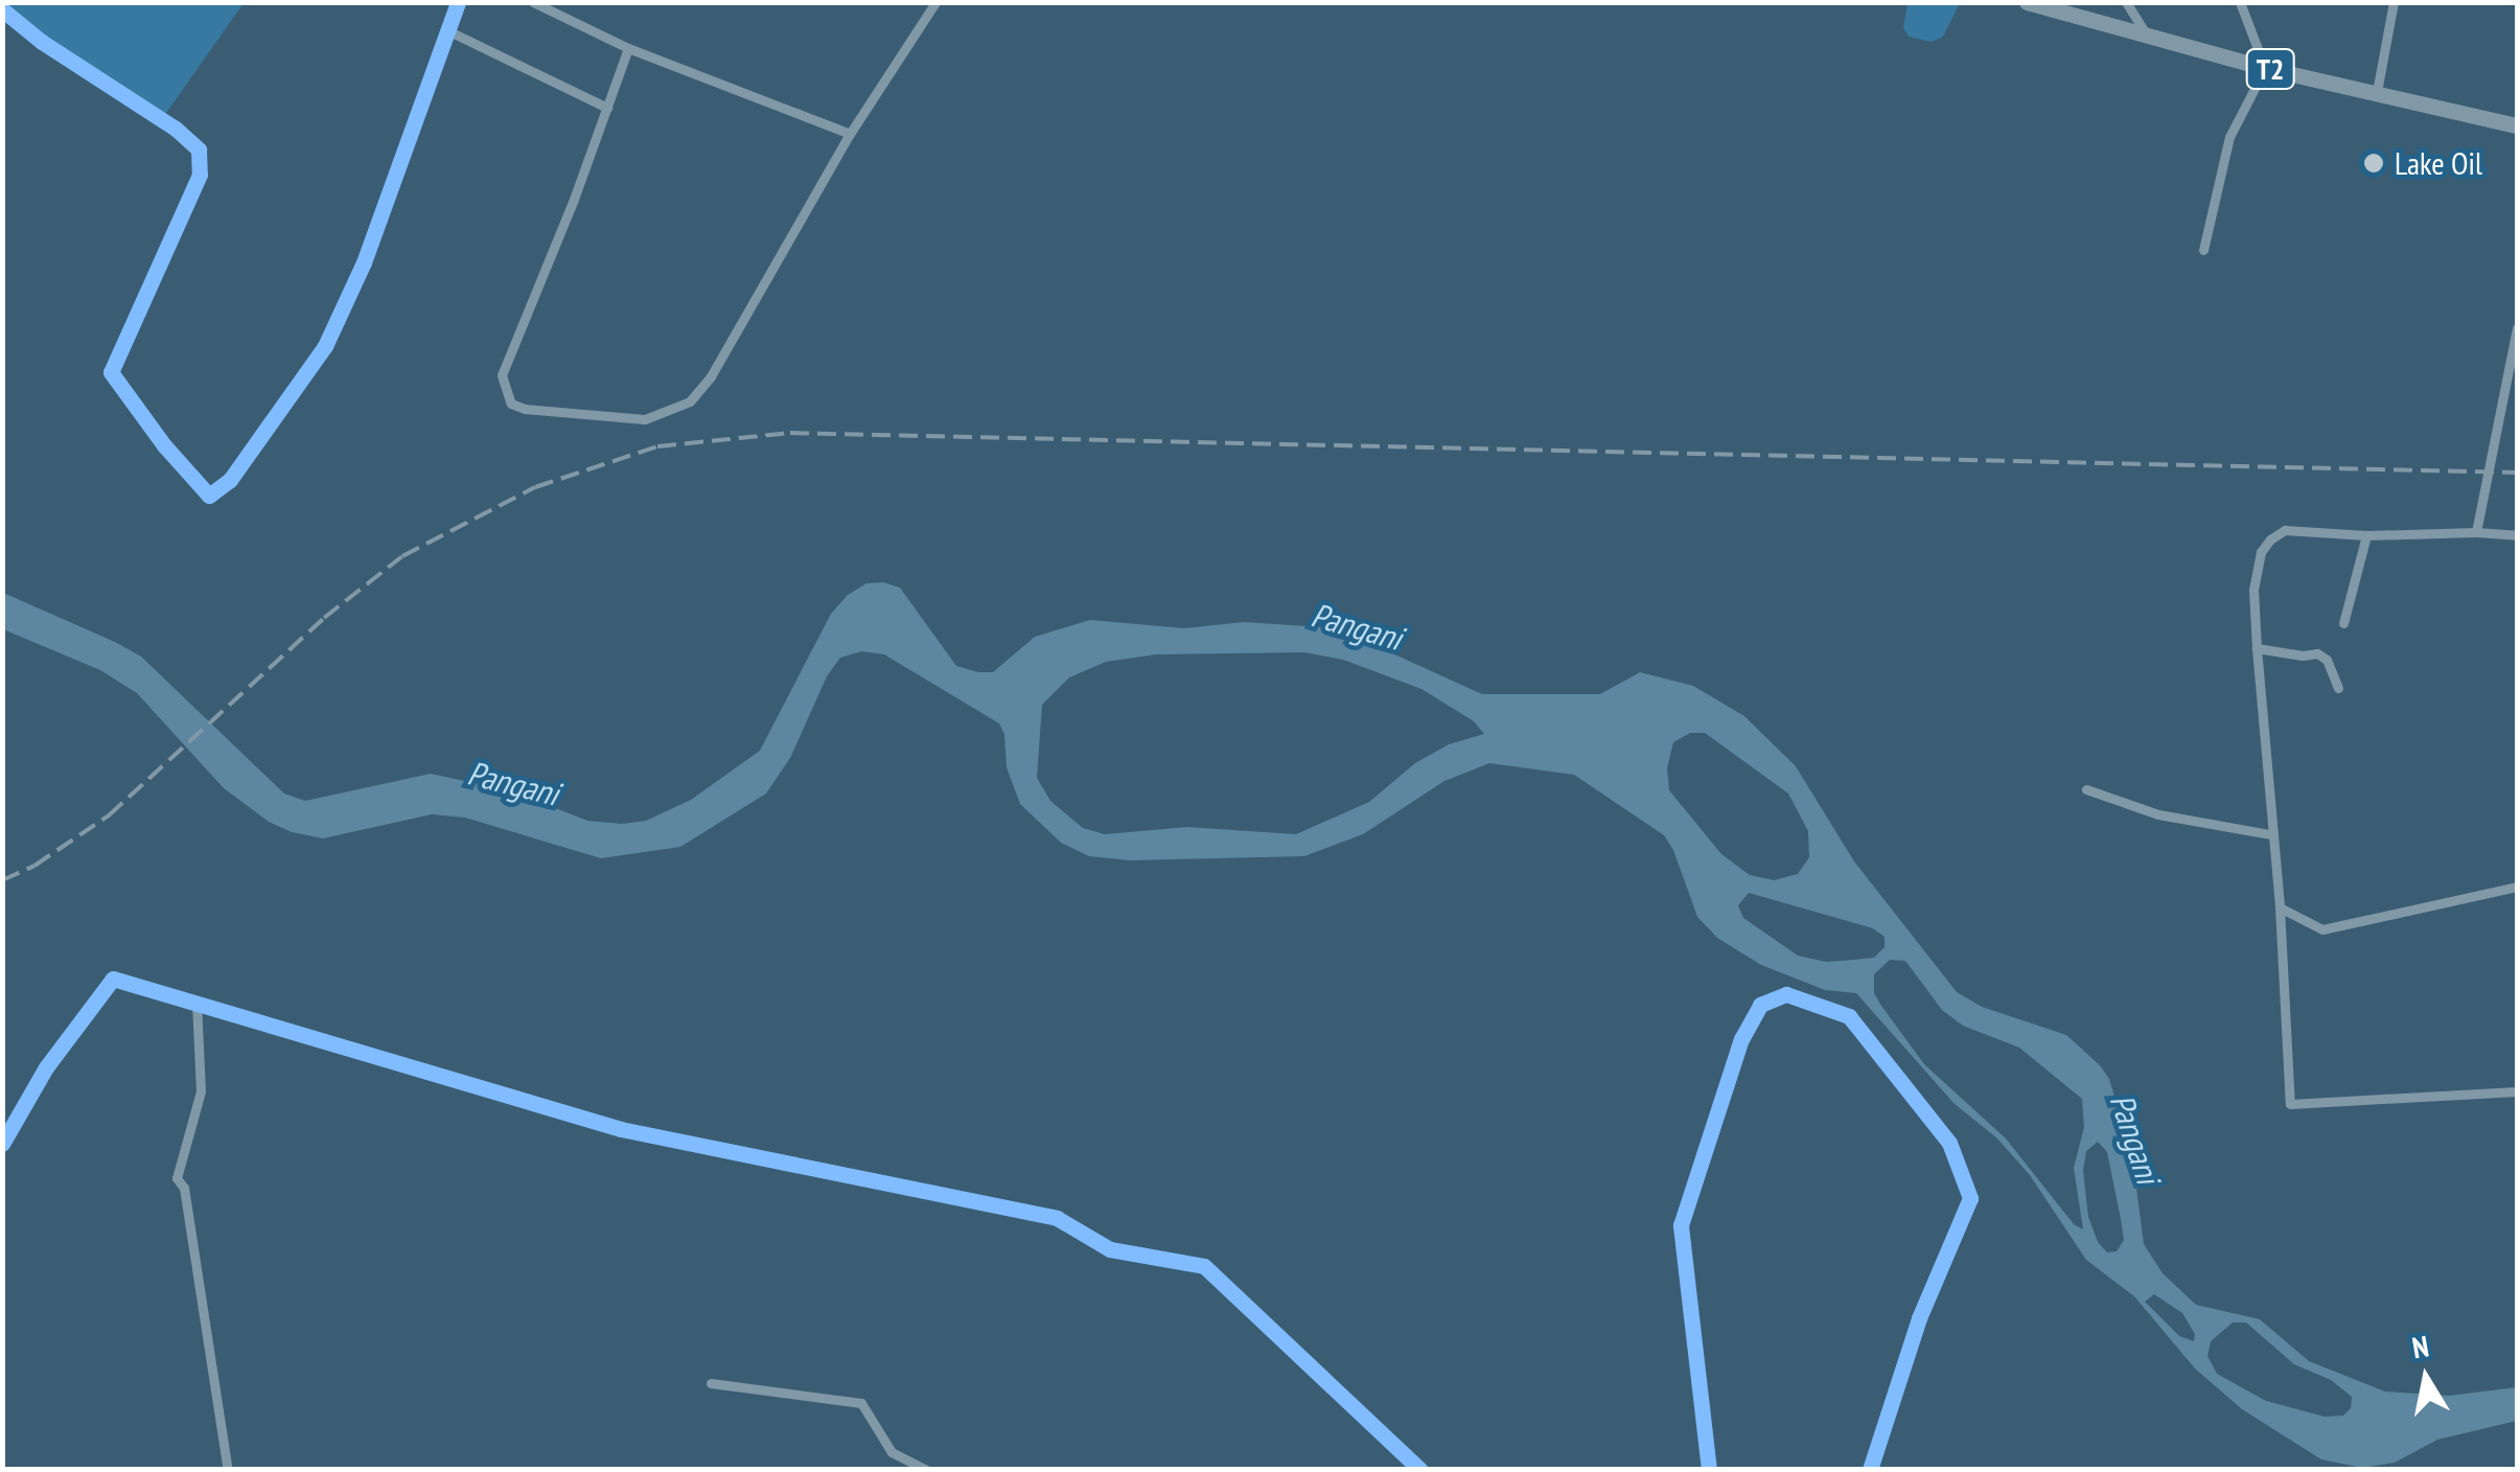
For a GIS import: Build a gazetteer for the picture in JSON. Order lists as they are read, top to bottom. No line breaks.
{"streets":{"highway":["T2"]},"water":["Pangani"],"places":["Lake Oil"],"north":"top"}
